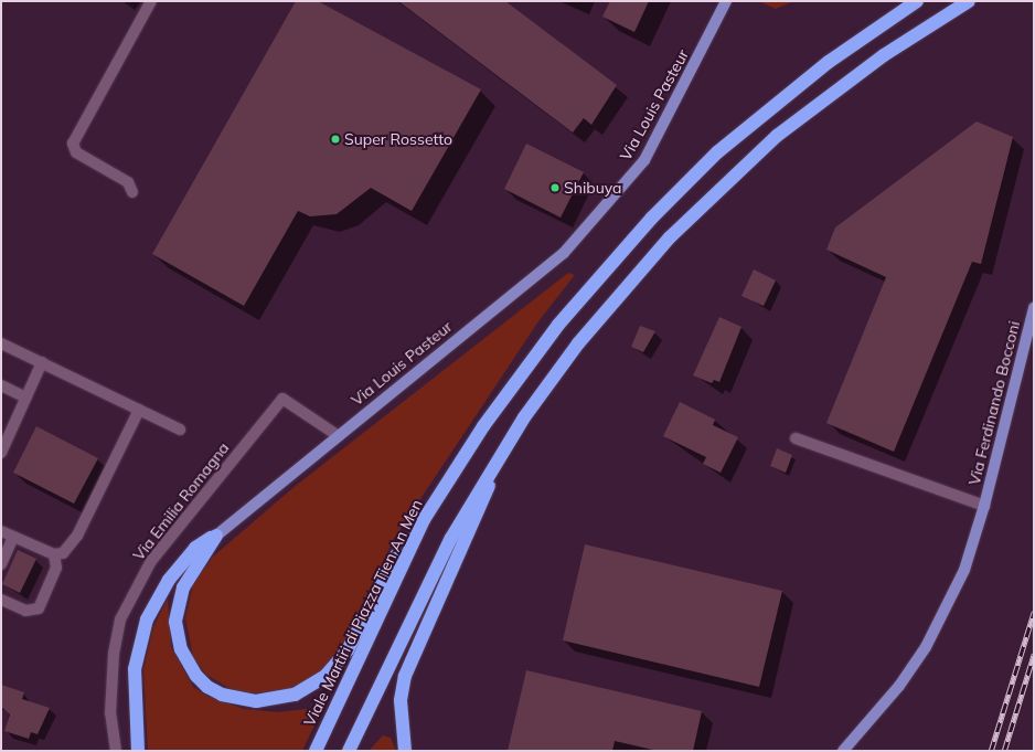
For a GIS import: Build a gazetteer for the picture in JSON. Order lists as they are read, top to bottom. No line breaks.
{"streets":{"highway":["Via Louis Pasteur","Viale Martiri di Piazza Tien An Men"],"main road":["Via Ferdinando Bocconi"],"street":["Via Emilia Romagna"]},"crossings":[["Via Louis Pasteur","Via Emilia Romagna"]],"places":["Super Rossetto","Shibuya"]}
